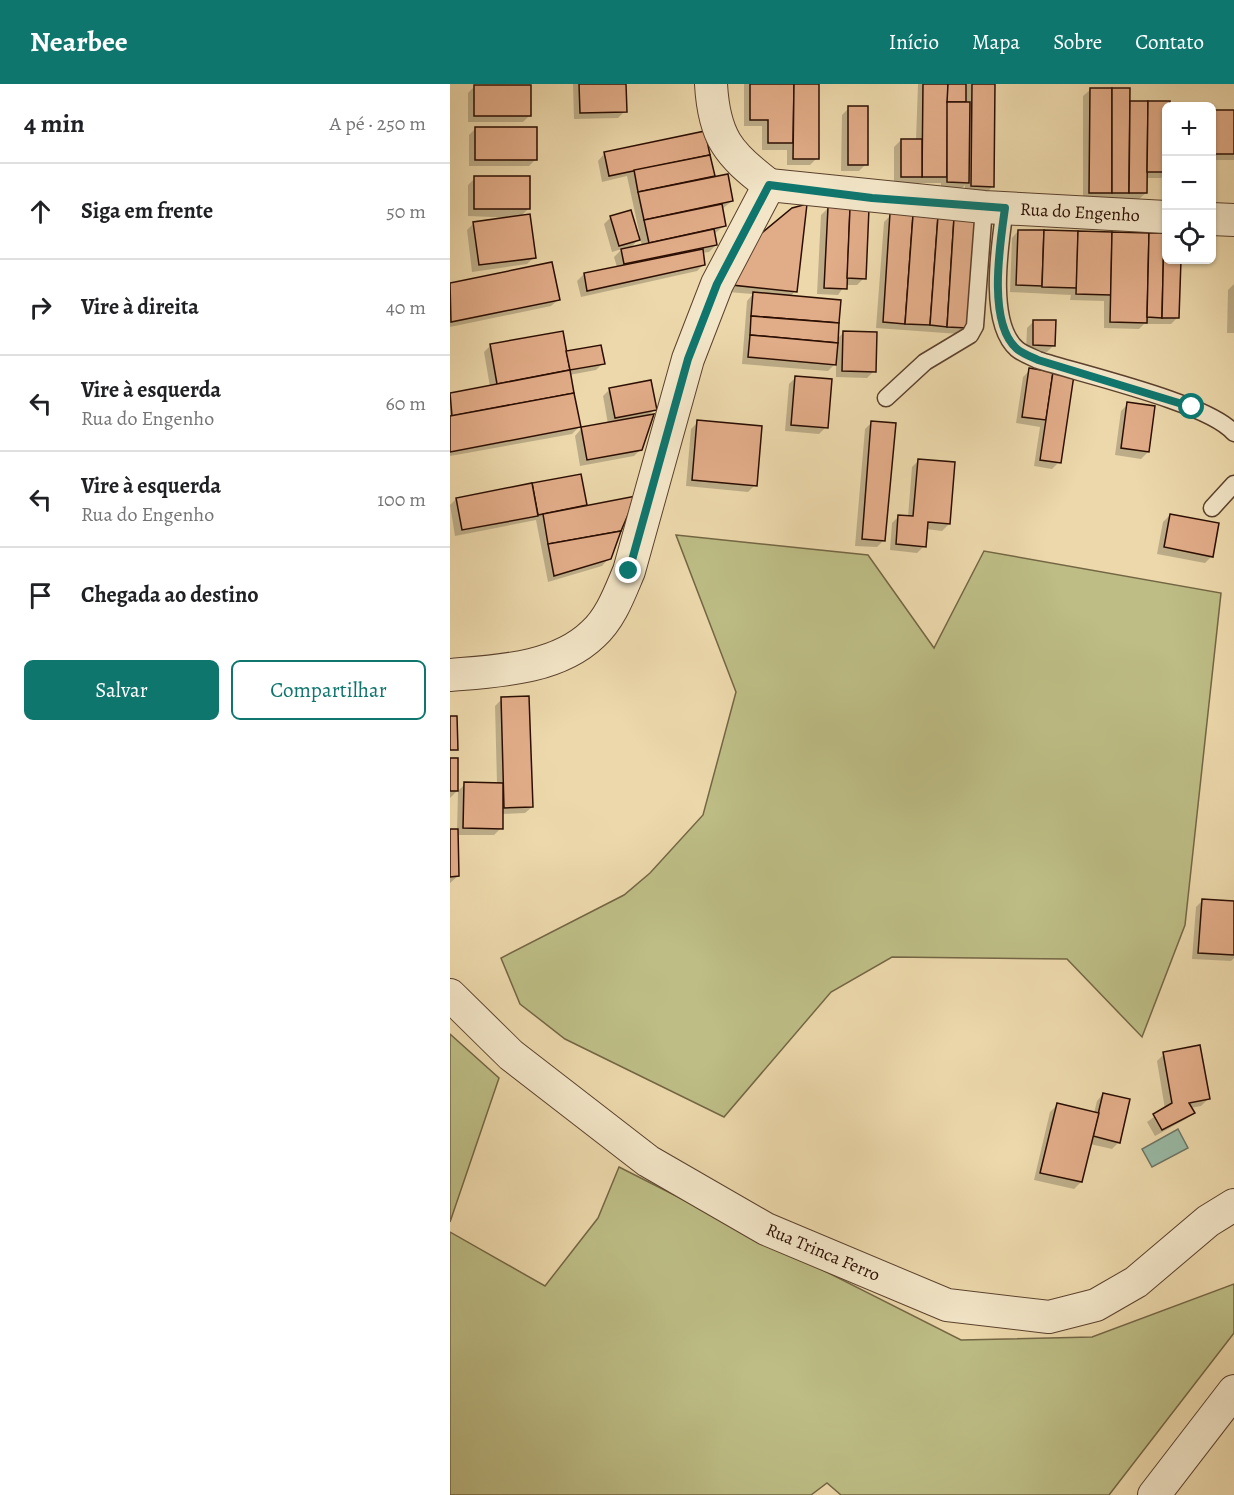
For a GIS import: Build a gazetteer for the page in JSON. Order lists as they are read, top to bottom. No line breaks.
{"streets":{"street":["Rua do Engenho","Rua Trinca Ferro"]},"page":{"header":"Nearbee","nav":["Início","Mapa","Sobre","Contato"],"heading":["4 min","A pé · 250 m"],"map_buttons":["+","−"],"list":[["Siga em frente","50 m"],["Vire à direita","40 m"],["Vire à esquerda","Rua do Engenho","60 m"],["Vire à esquerda","Rua do Engenho","100 m"],"Chegada ao destino"],"buttons":["Salvar","Compartilhar"]}}
